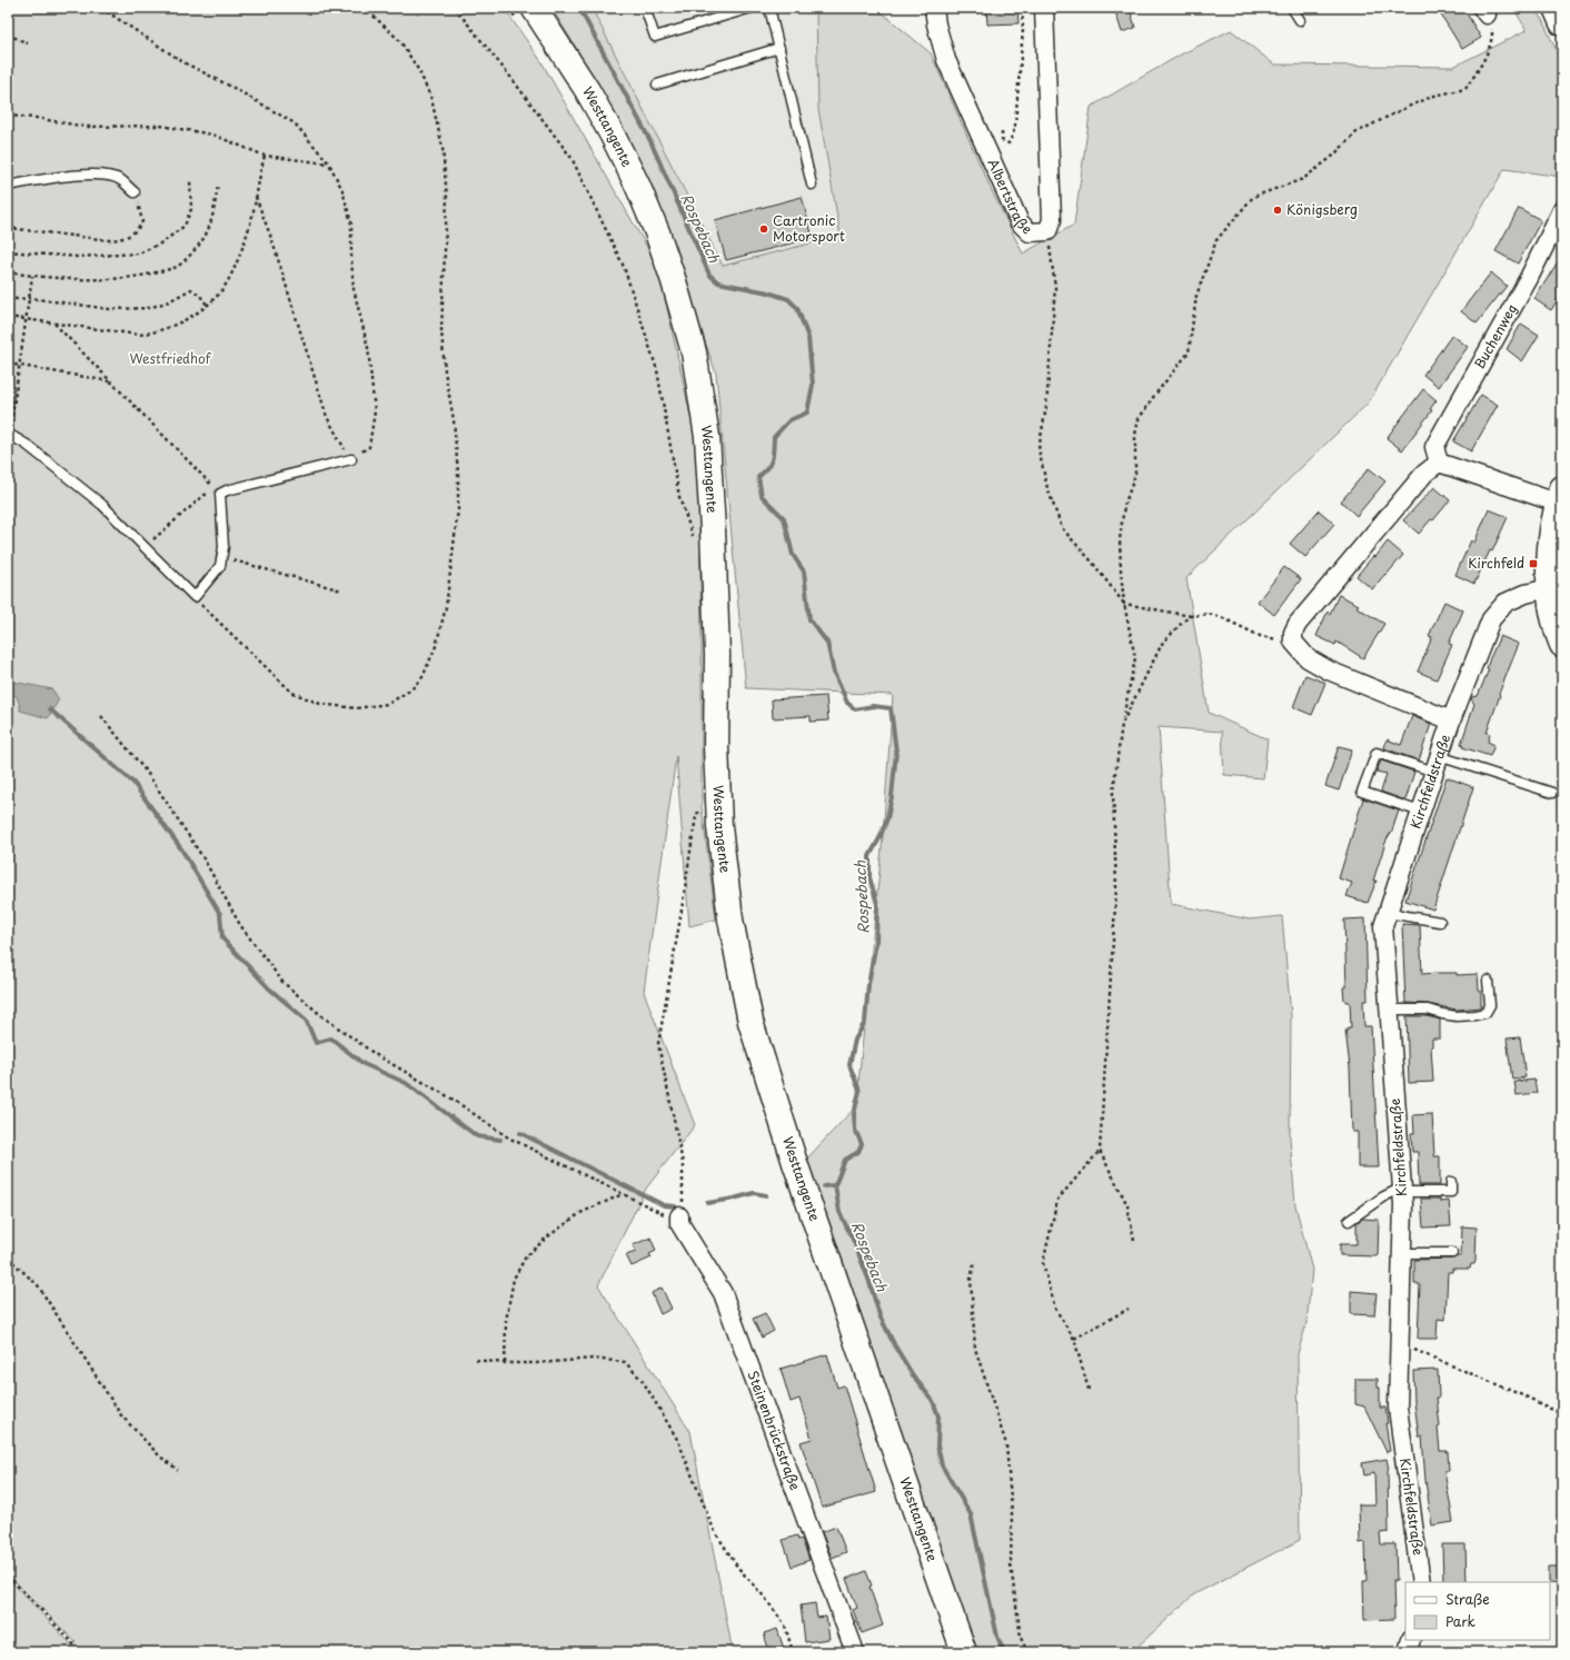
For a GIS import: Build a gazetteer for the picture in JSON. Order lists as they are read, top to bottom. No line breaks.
{"streets":{"main road":["Westtangente"],"street":["Albertstraße","Buchenweg","Kirchfeldstraße","Steinenbrückstraße"]},"water":["Rospebach"],"parks":["Westfriedhof"],"places":{"other":["Königsberg","Cartronic Motorsport"],"transit":["Kirchfeld"]},"legend":["Straße","Park"]}
